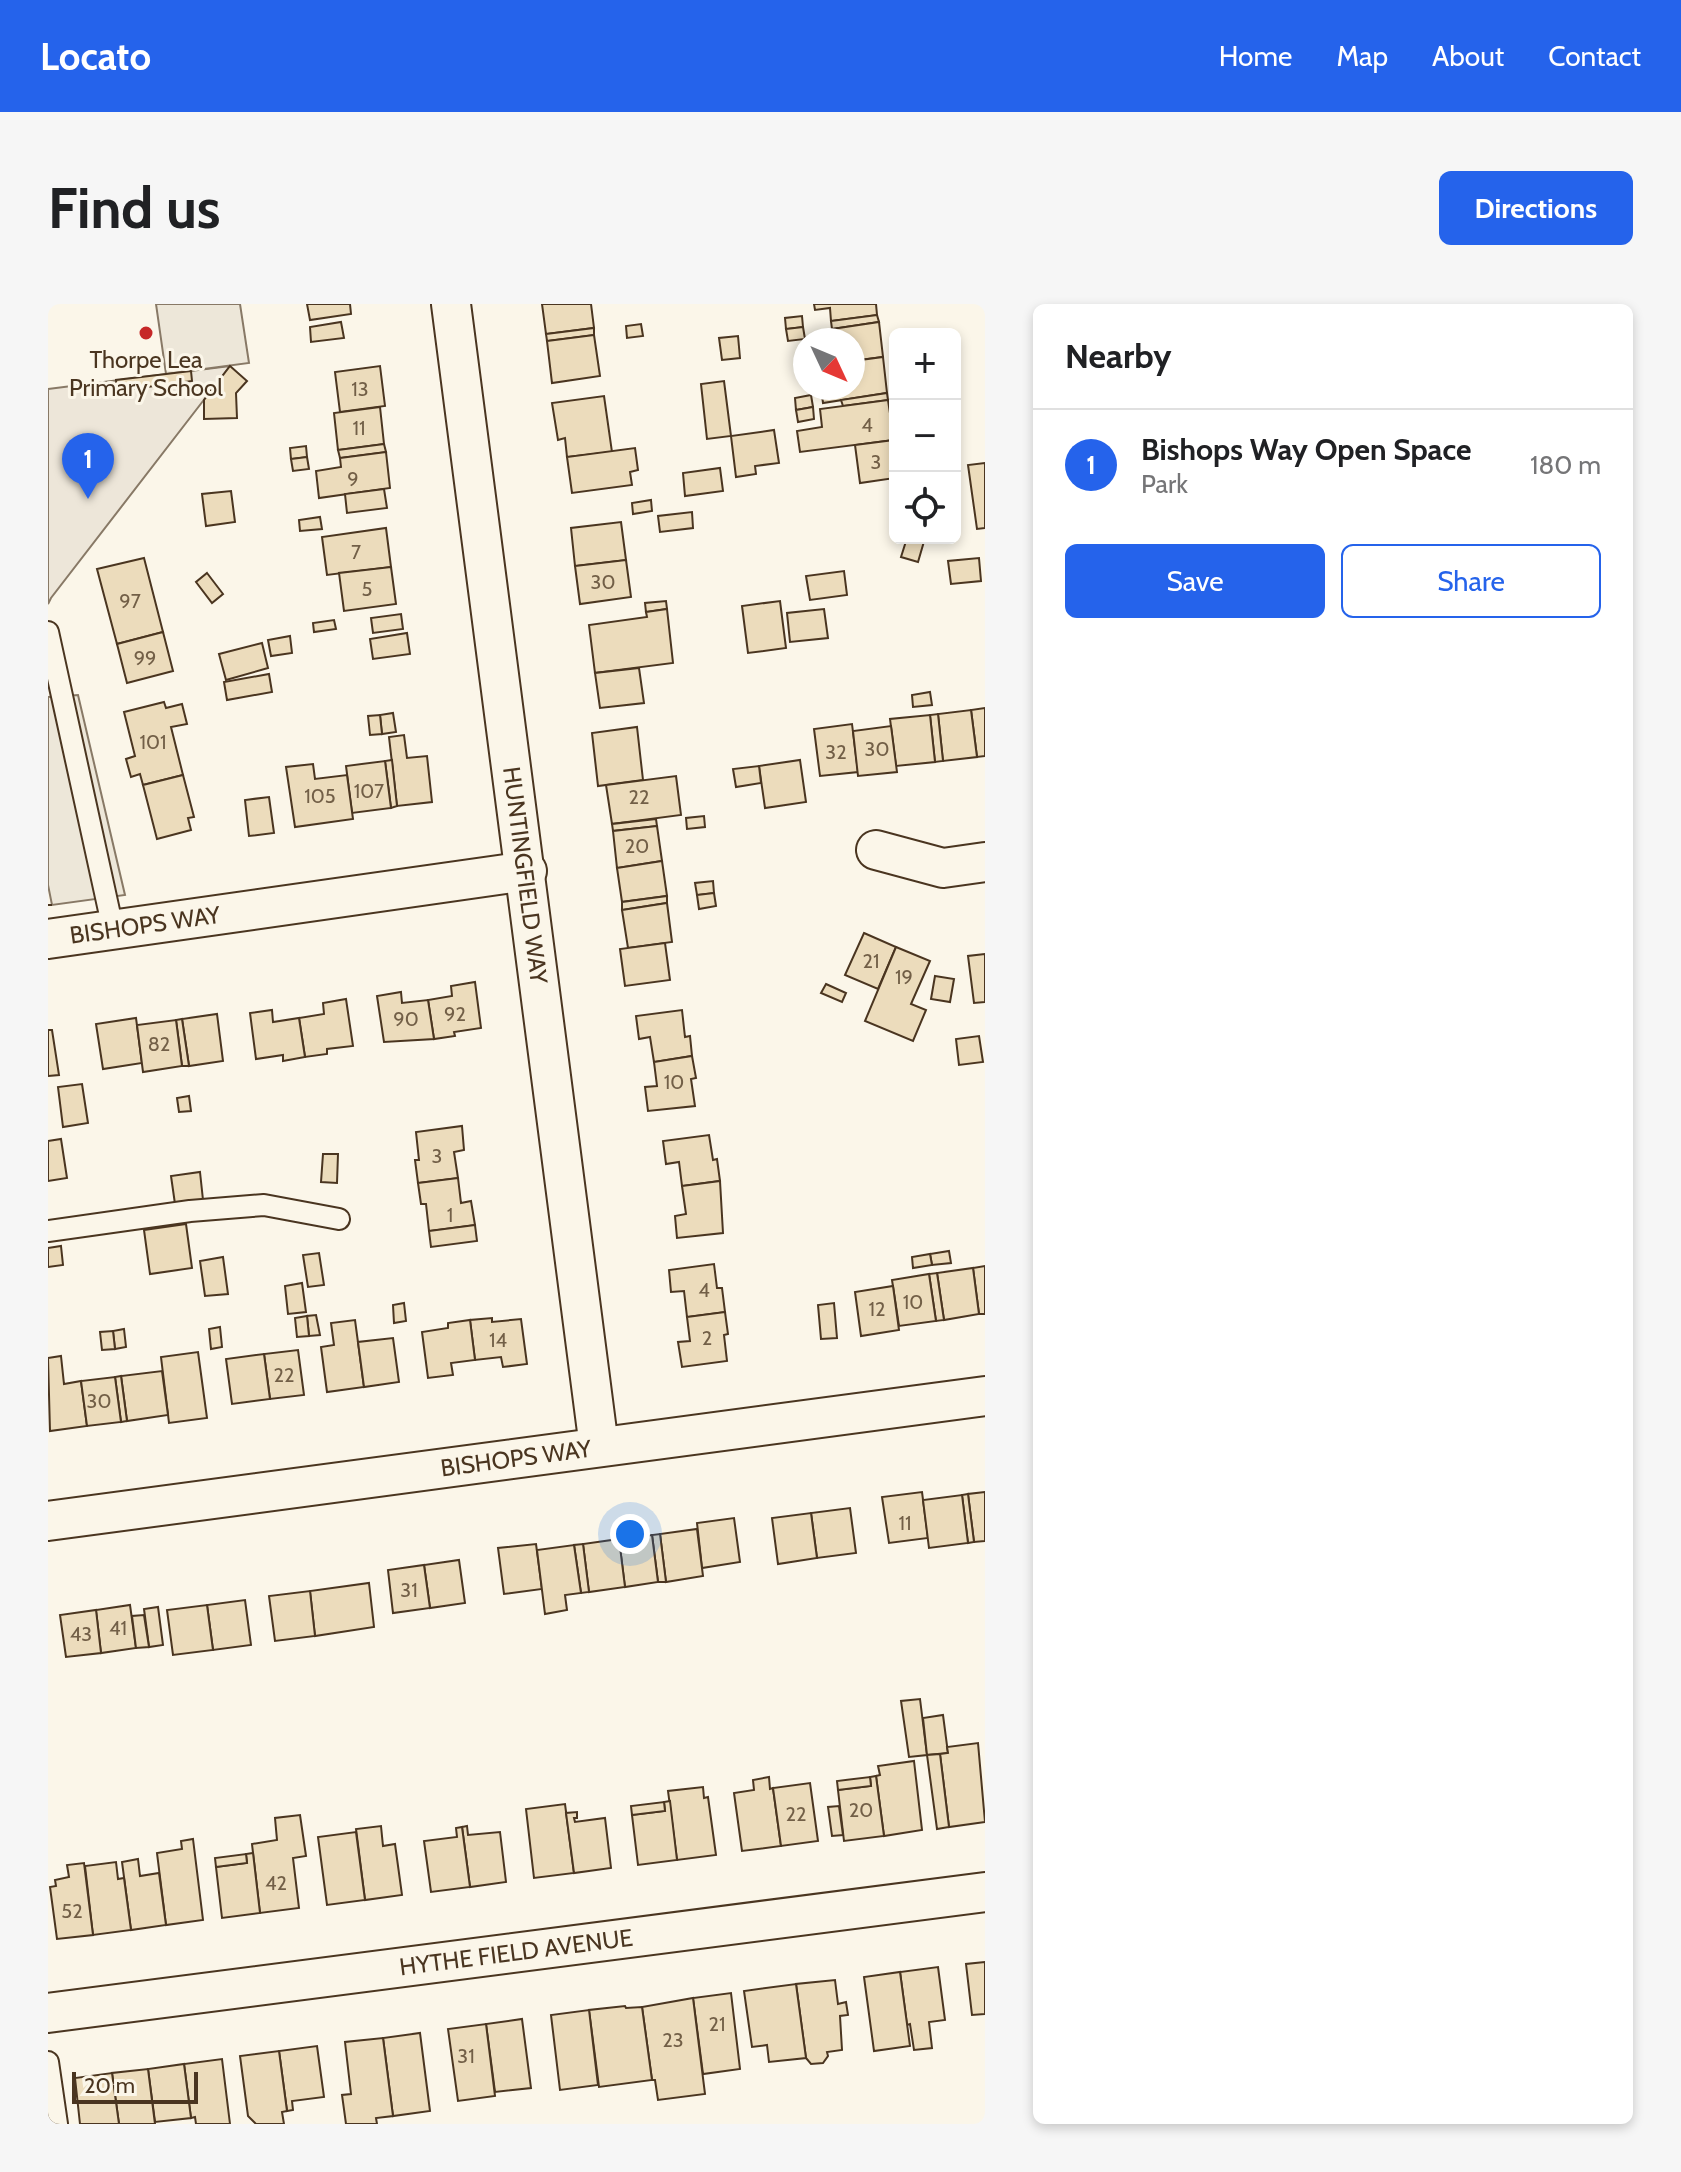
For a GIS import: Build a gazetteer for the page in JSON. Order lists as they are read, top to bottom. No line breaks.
{"streets":{"street":["HUNTINGFIELD WAY","BISHOPS WAY","HYTHE FIELD AVENUE"]},"crossings":[["HUNTINGFIELD WAY","BISHOPS WAY"]],"places":["Thorpe Lea Primary School"],"house_numbers":["13","4","11","3","9","7","30","5","97","99","101","30","32","107","105","22","20","21","19","92","90","82","10","3","1","4","10","12","2","14","22","30","11","31","41","43","20","22","42","52","21","23","31"],"scale_bar":"20 m","north":"bottom right","page":{"header":"Locato","nav":["Home","Map","About","Contact"],"buttons":["Directions",["Save","Share"]],"title":"Find us","heading":"Nearby","map_buttons":["+","−"],"list":[{"mark":"1","name":"Bishops Way Open Space","note":"Park","value":"180 m"}],"pins":"1","scale":"20 m"}}
